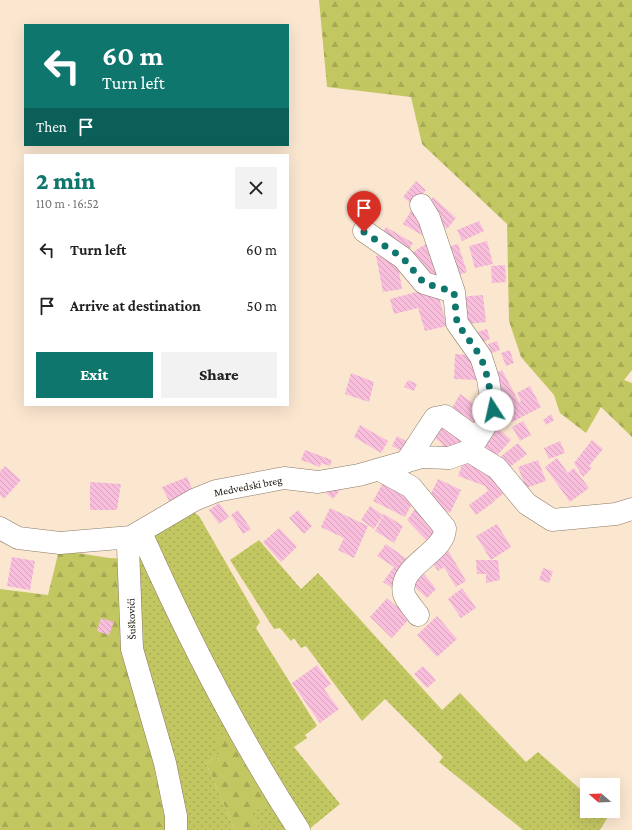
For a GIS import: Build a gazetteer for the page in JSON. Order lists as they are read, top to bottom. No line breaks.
{"streets":{"street":["Medvedski breg","Šuškovići"]},"crossings":[["Medvedski breg","Šuškovići"]],"north":"left","page":{"turn":["60 m","Turn left"],"then":"Then","heading":["2 min","110 m · 16:52"],"list":[{"name":"Turn left","value":"60 m"},{"name":"Arrive at destination","value":"50 m"}],"buttons":["Exit","Share"]}}
